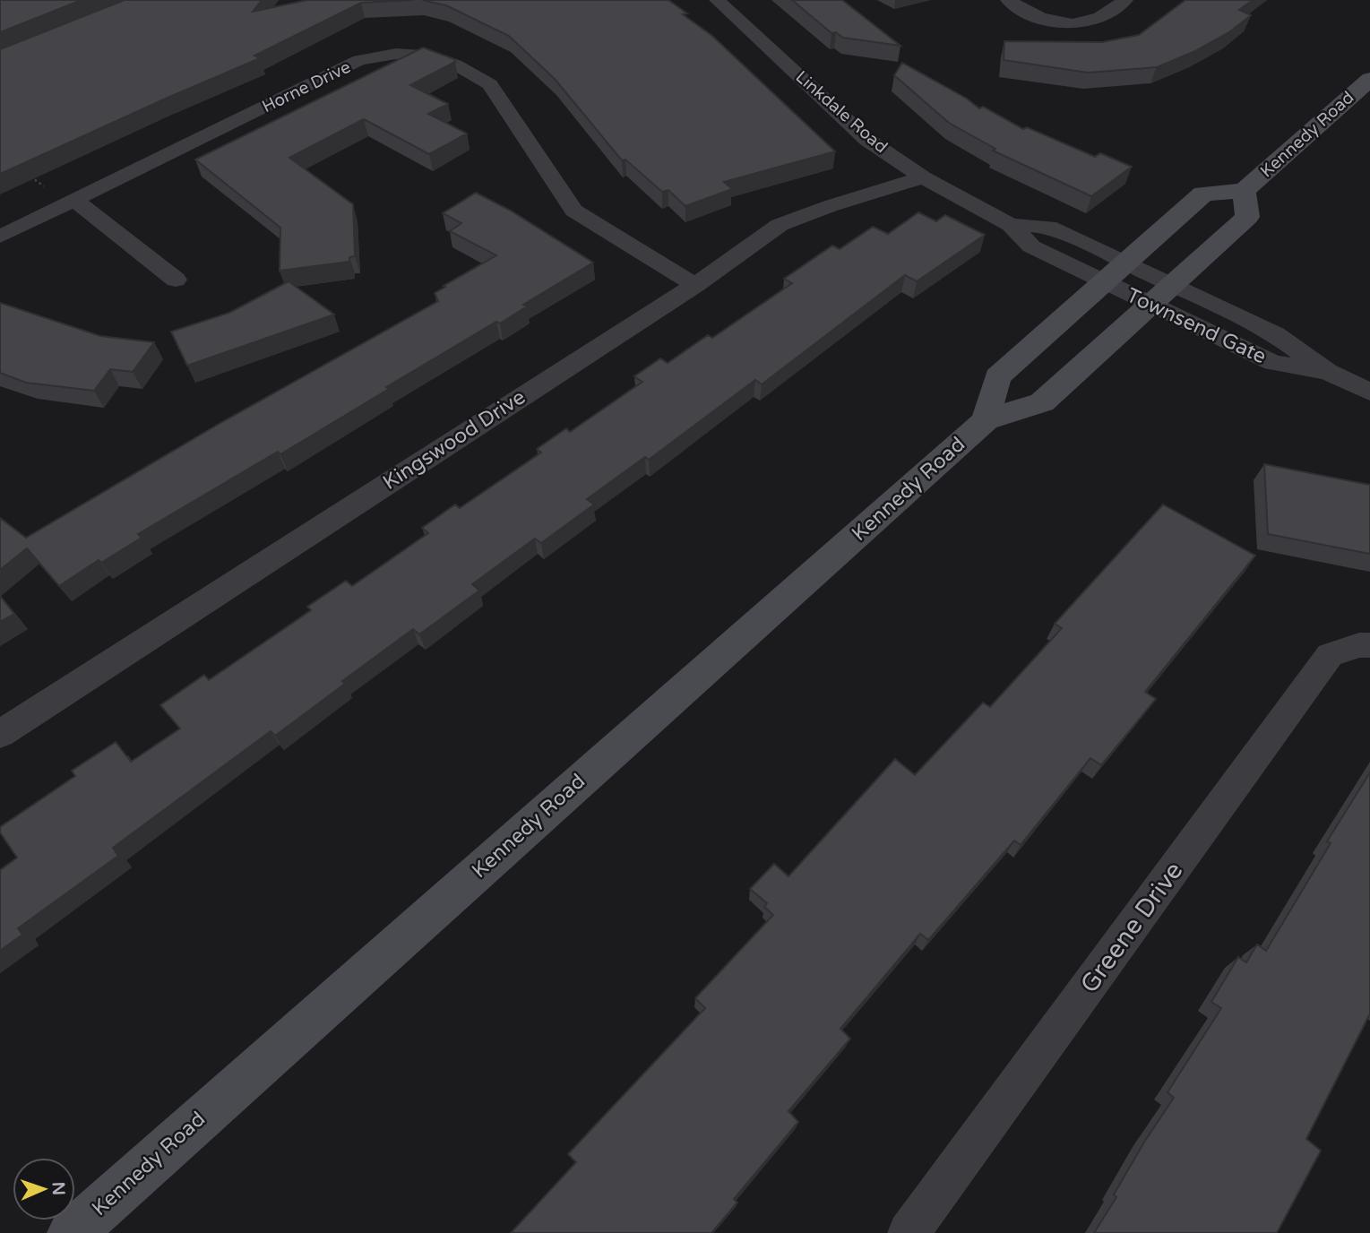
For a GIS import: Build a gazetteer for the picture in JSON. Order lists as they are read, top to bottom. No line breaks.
{"streets":{"main road":["Kennedy Road"],"street":["Horne Drive","Linkdale Road","Townsend Gate","Kingswood Drive","Greene Drive"]},"crossings":[["Horne Drive","Kingswood Drive"],["Linkdale Road","Kennedy Road"],["Linkdale Road","Townsend Gate"],["Linkdale Road","Kingswood Drive"],["Kennedy Road","Townsend Gate"]],"north":"right"}
